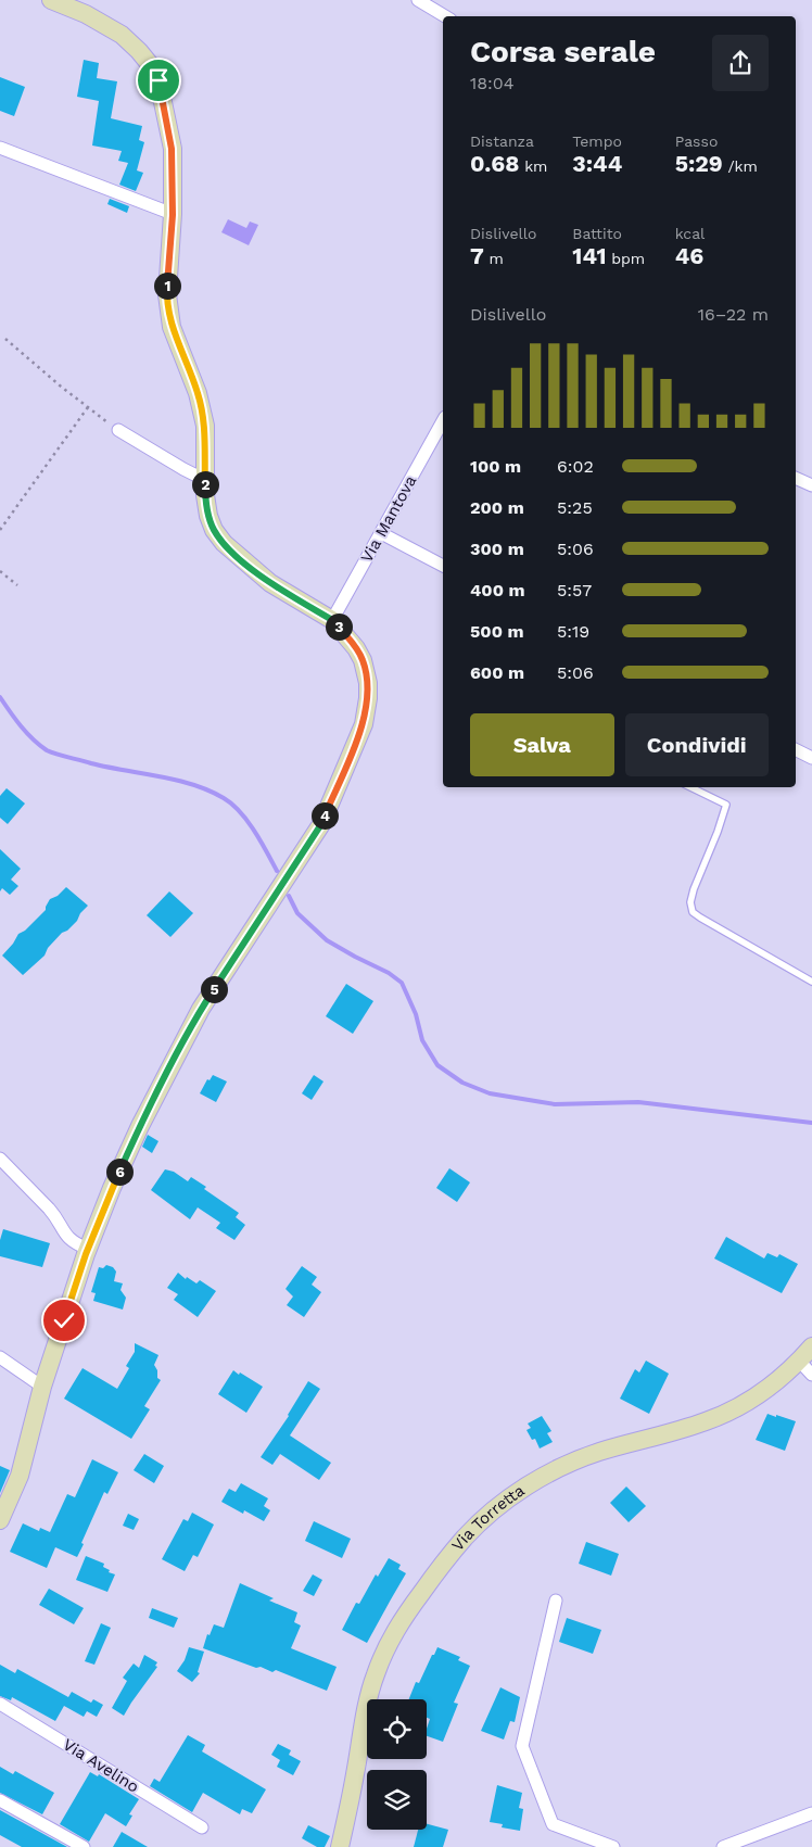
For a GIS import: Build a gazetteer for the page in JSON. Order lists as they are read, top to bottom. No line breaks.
{"streets":{"street":["Via Mantova","Via Torretta","Via Avelino"]},"page":{"heading":["Corsa serale","18:04"],"stats":[["Distanza","0.68 km"],["Tempo","3:44"],["Passo","5:29 /km"],["Dislivello","7 m"],["Battito","141 bpm"],["kcal","46"]],"pins":["1","2","3","4","5","6"],"chart":["Dislivello","16–22 m"],"list":[{"name":"100 m","note":"6:02"},{"name":"200 m","note":"5:25"},{"name":"300 m","note":"5:06"},{"name":"400 m","note":"5:57"},{"name":"500 m","note":"5:19"},{"name":"600 m","note":"5:06"}],"buttons":["Salva","Condividi"]}}
